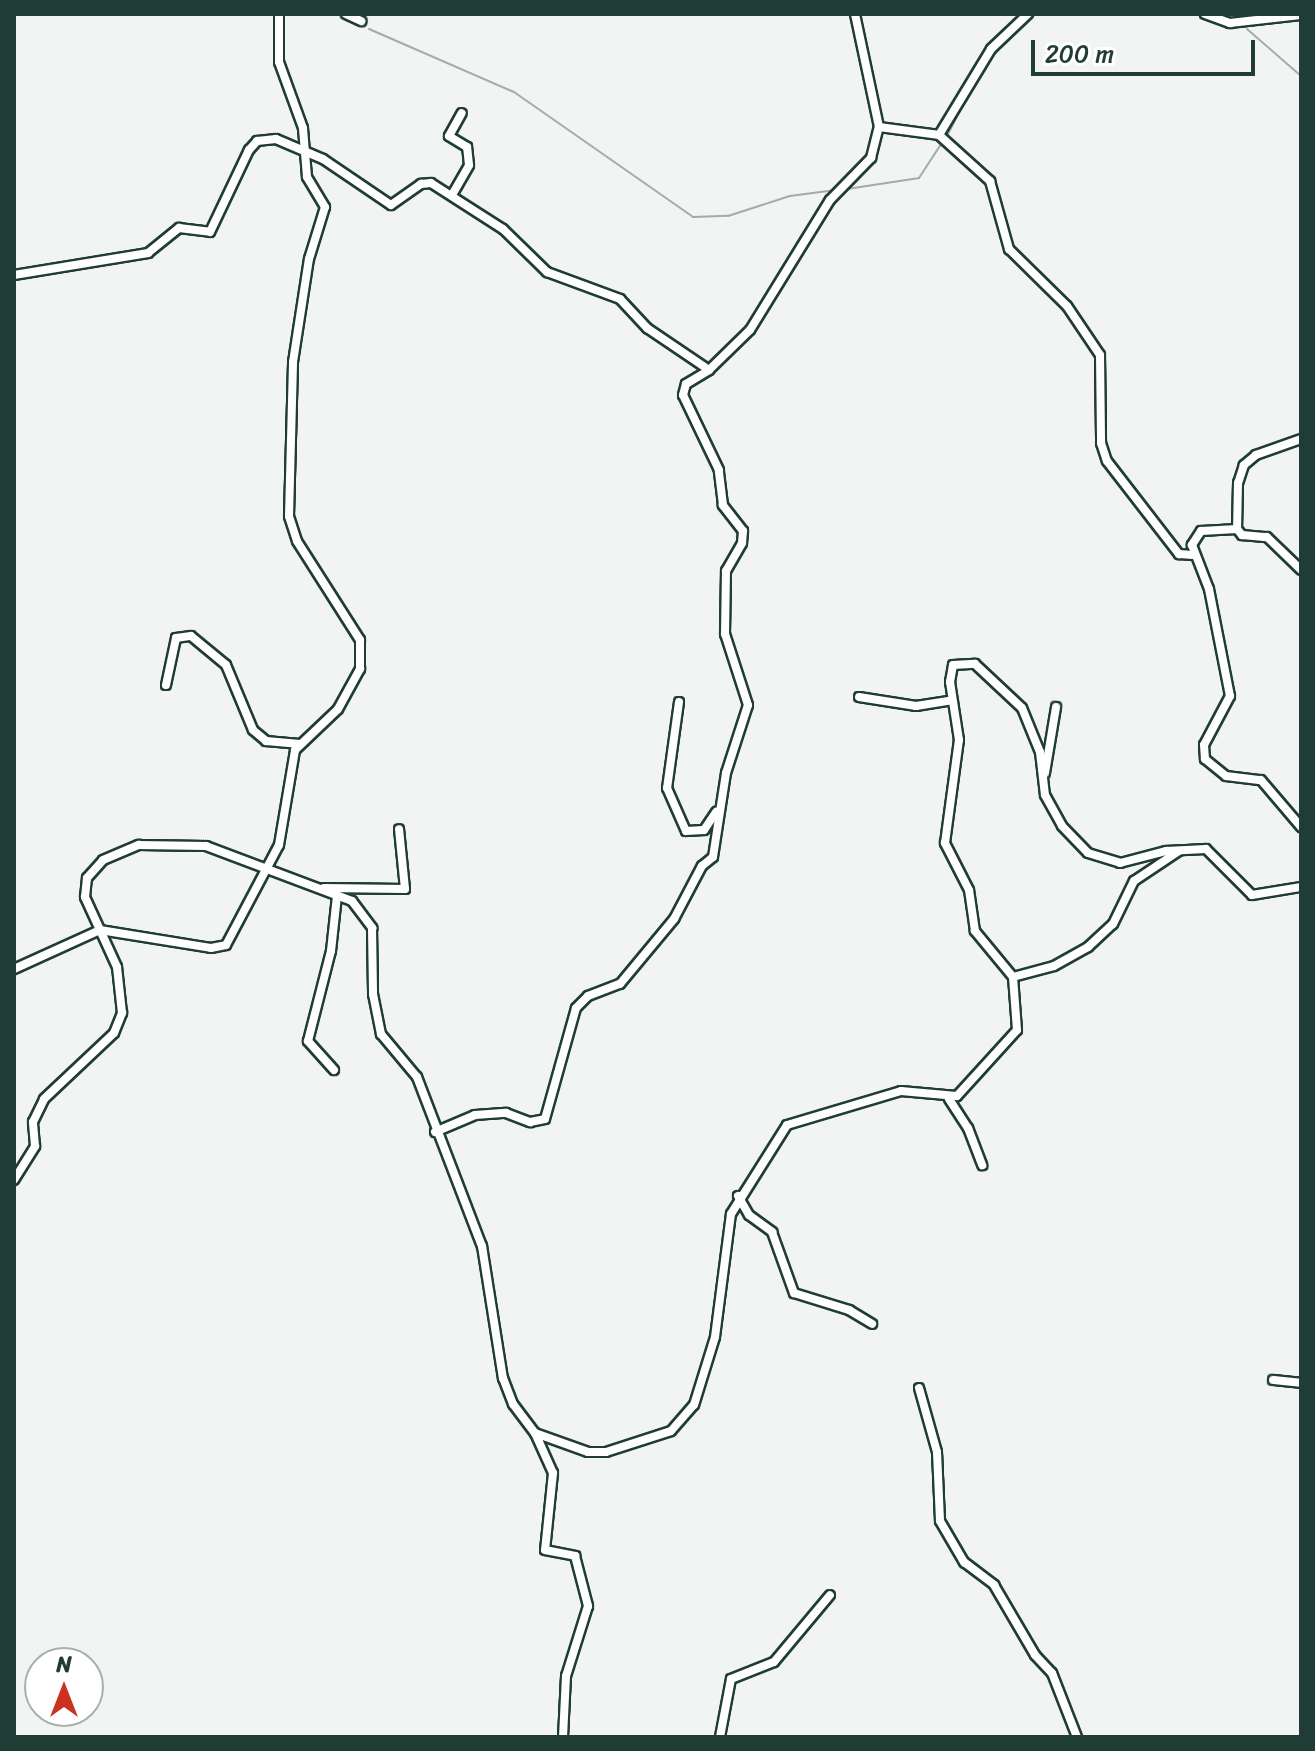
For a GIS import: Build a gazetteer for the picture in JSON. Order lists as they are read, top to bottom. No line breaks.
{"scale_bar":"200 m","north":"top"}
